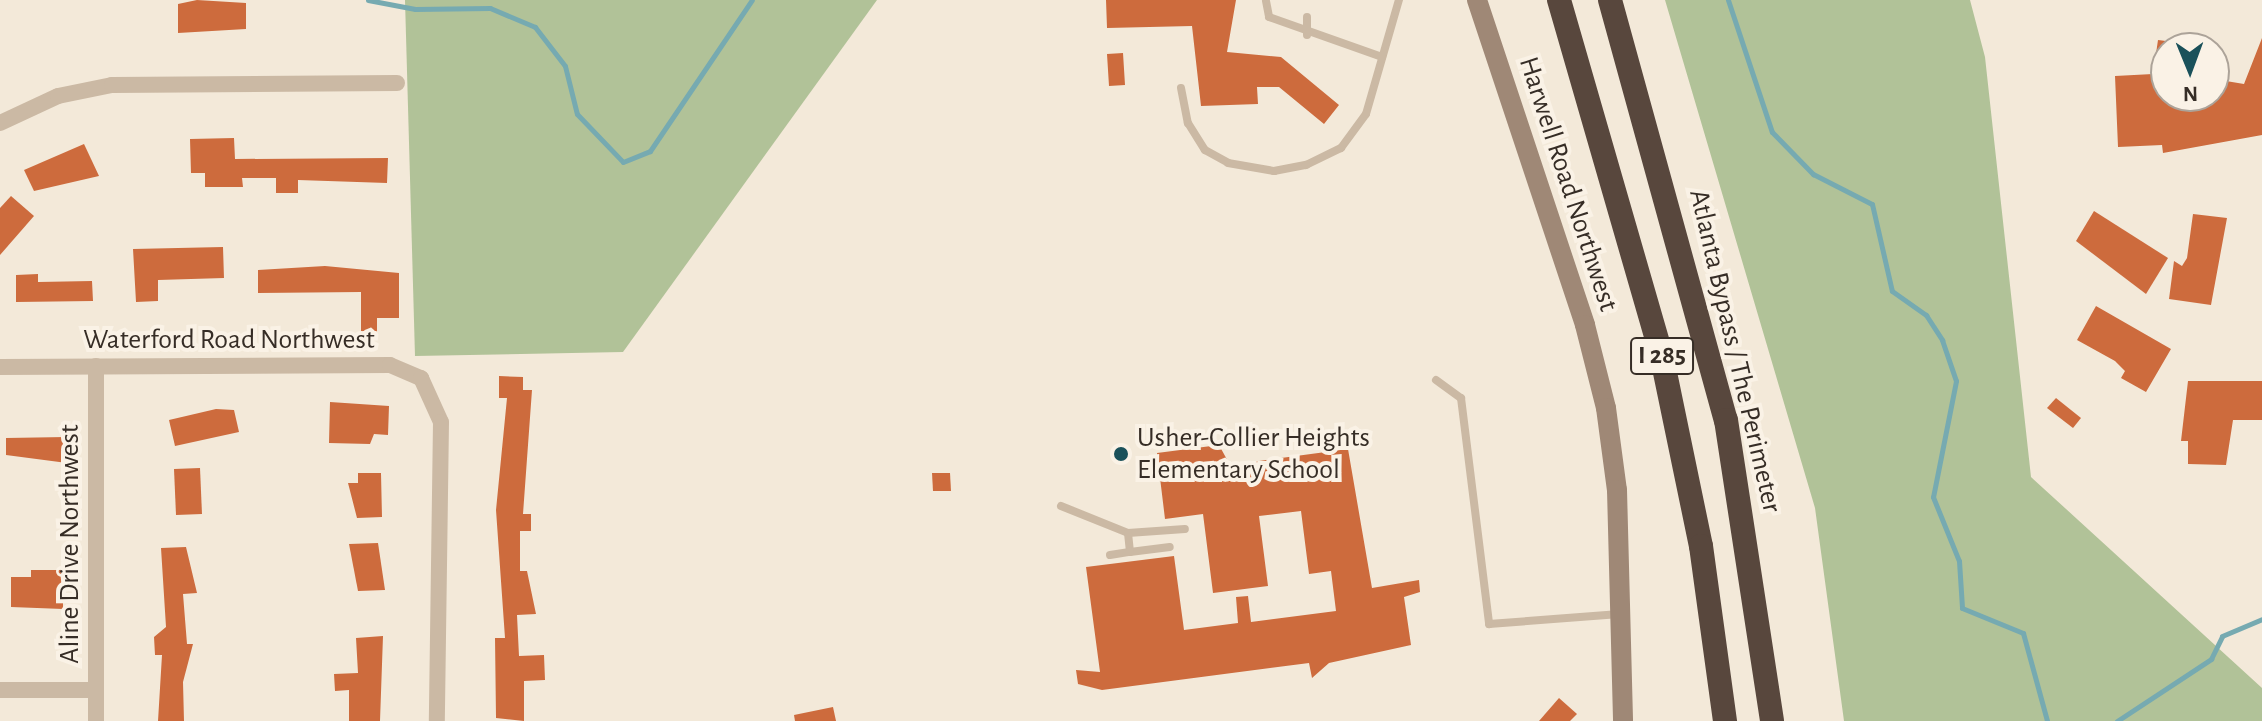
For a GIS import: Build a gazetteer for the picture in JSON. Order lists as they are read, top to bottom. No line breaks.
{"streets":{"highway":["Atlanta Bypass / The Perimeter","I 285"],"street":["Harwell Road Northwest","Waterford Road Northwest","Aline Drive Northwest"]},"crossings":[["Waterford Road Northwest","Aline Drive Northwest"]],"places":["Usher-Collier Heights Elementary School"],"north":"bottom"}
